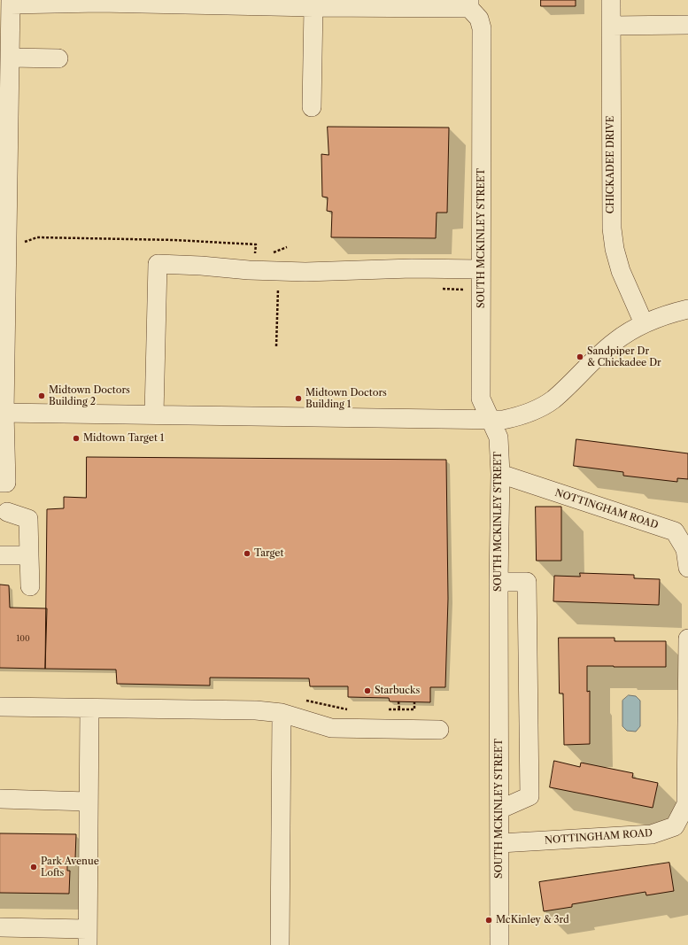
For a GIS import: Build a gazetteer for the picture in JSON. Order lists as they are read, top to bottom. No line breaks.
{"streets":{"street":["CHICKADEE DRIVE","SOUTH MCKINLEY STREET","NOTTINGHAM ROAD"]},"crossings":[["SOUTH MCKINLEY STREET","NOTTINGHAM ROAD"]],"places":["Sandpiper Dr & Chickadee Dr","Midtown Doctors Building 2","Midtown Doctors Building 1","Midtown Target 1","Target","Starbucks","Park Avenue Lofts","McKinley & 3rd"],"house_numbers":["100"]}
